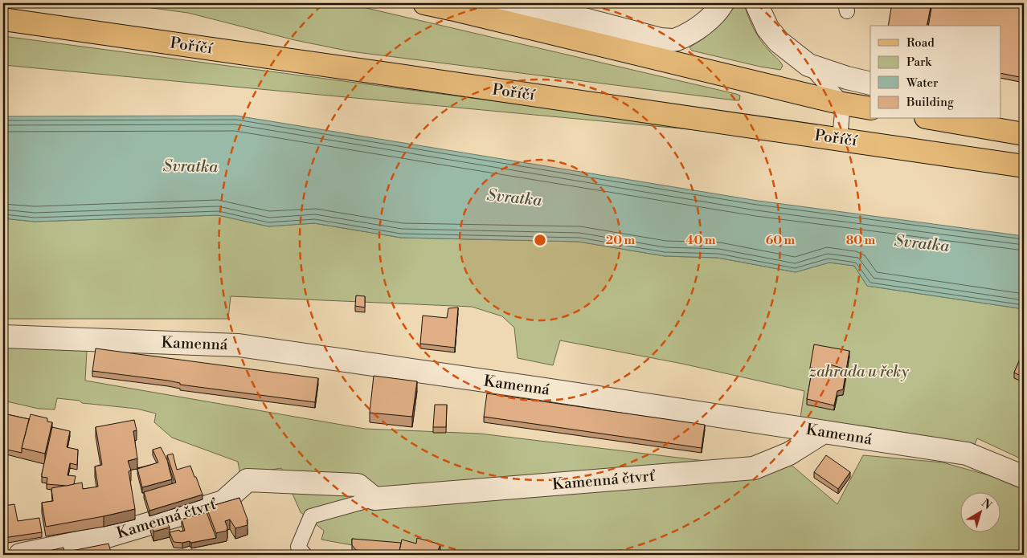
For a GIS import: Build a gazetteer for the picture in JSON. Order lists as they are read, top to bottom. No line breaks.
{"streets":{"main road":["Poříčí"],"street":["Kamenná","Kamenná čtvrť"]},"crossings":[["Kamenná","Kamenná čtvrť"]],"water":["Svratka"],"parks":["zahrada u řeky"],"legend":["Road","Park","Water","Building"],"north":"top right","rings":["20 m","40 m","60 m","80 m"]}
